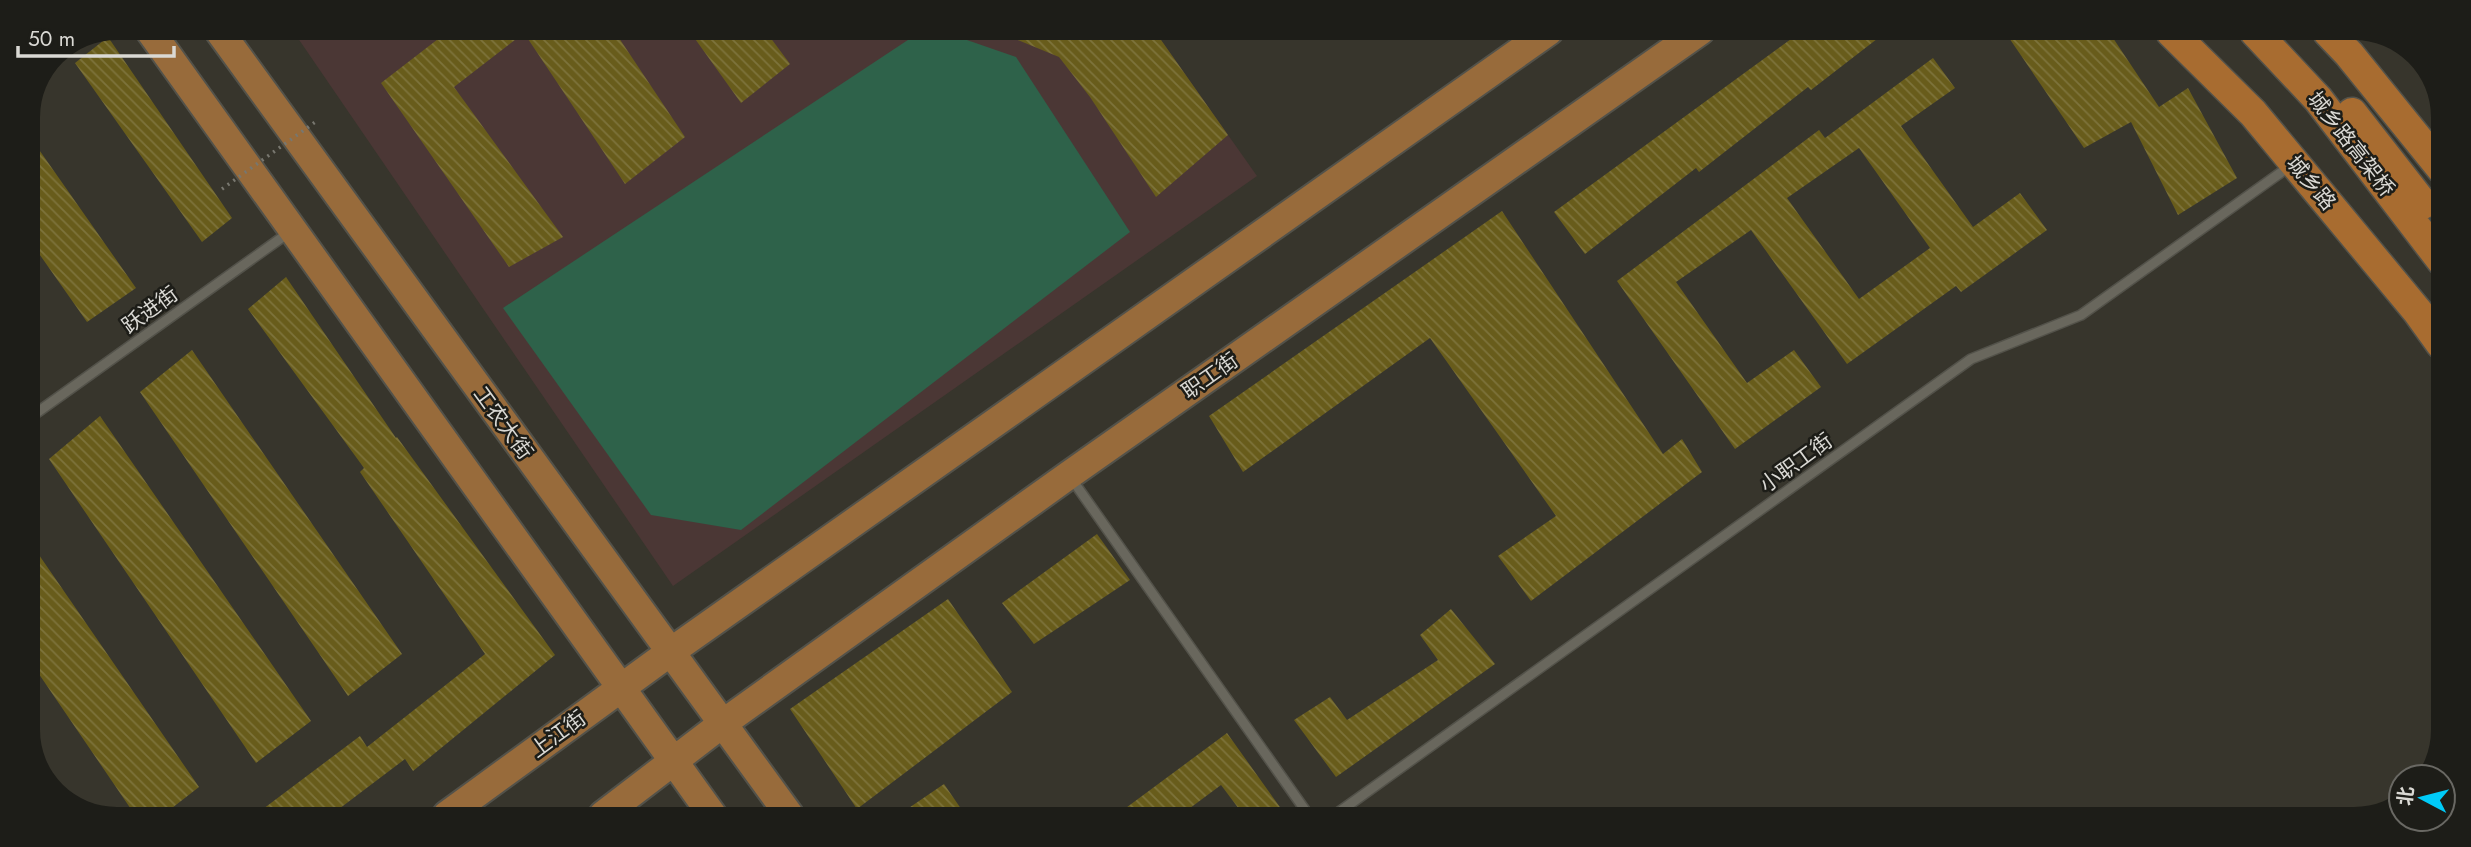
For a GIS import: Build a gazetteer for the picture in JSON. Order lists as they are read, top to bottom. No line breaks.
{"streets":{"highway":["城乡路高架桥","城乡路"],"main road":["职工街","工农大街","上江街"],"lane":["跃进街","小职工街"]},"crossings":[["城乡路","小职工街"],["职工街","工农大街"],["工农大街","上江街"]],"scale_bar":"50 m","north":"left"}
